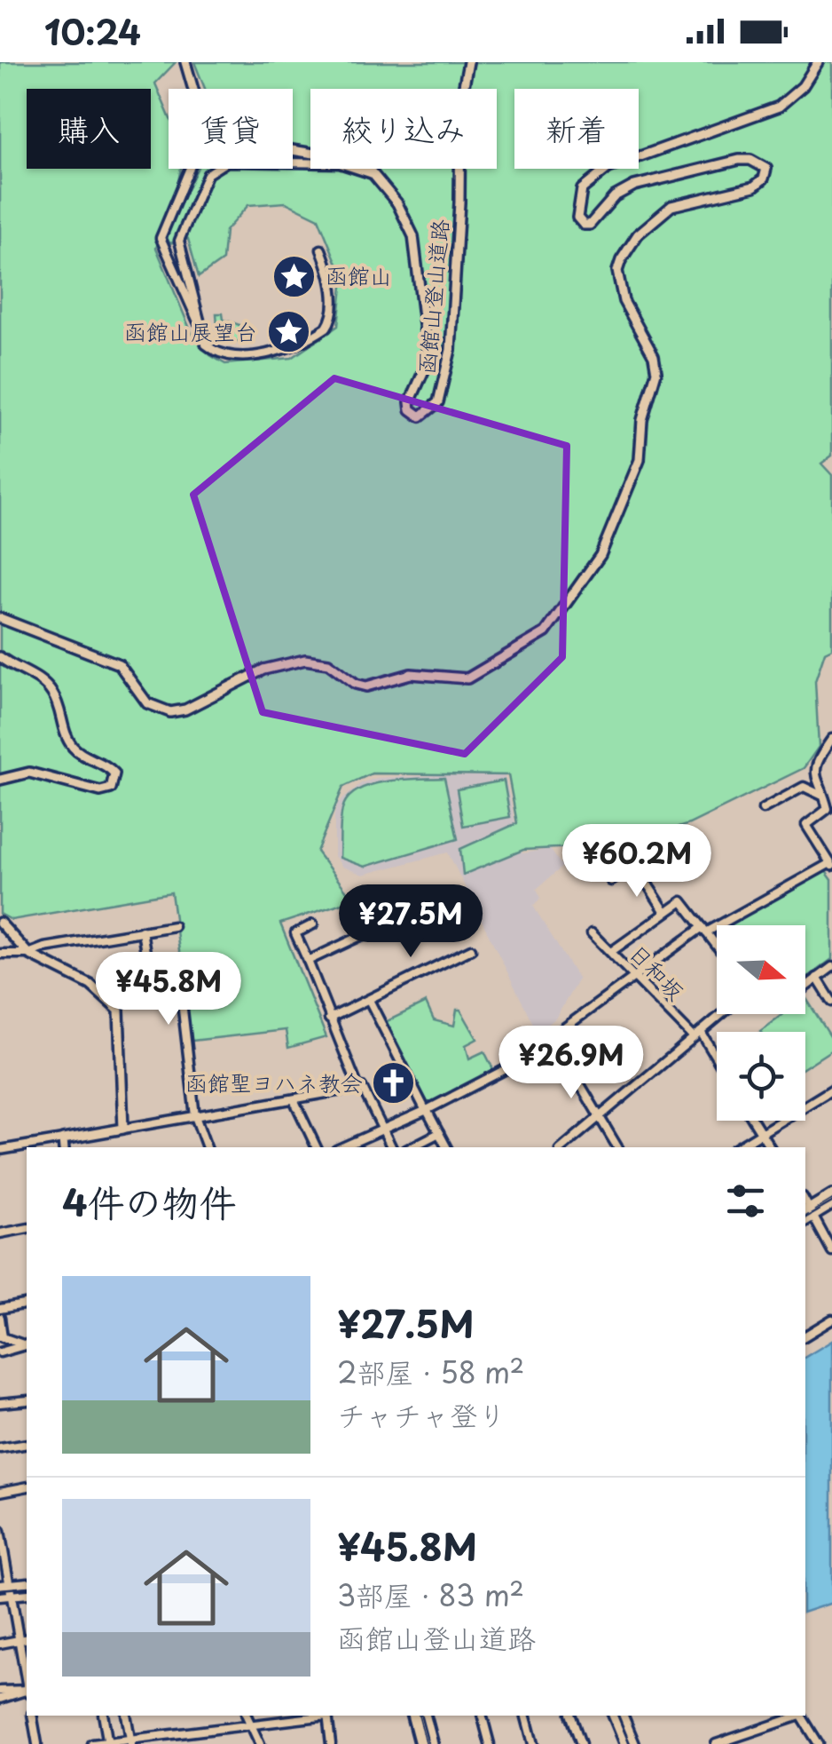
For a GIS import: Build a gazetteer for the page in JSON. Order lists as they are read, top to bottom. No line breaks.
{"streets":{"main road":["函館山登山道路"],"street":["日和坂"]},"places":{"place":["函館山","函館山展望台"],"church":["函館聖ヨハネ教会"]},"north":"right","page":{"status":"10:24","chip":["購入","賃貸","絞り込み","新着"],"price":["¥60.2M","¥27.5M","¥45.8M","¥26.9M"],"heading":"4件の物件","list":[{"name":"¥27.5M","note":"2部屋 · 58 m² · チャチャ登り"},{"name":"¥45.8M","note":"3部屋 · 83 m² · 函館山登山道路"}]}}
